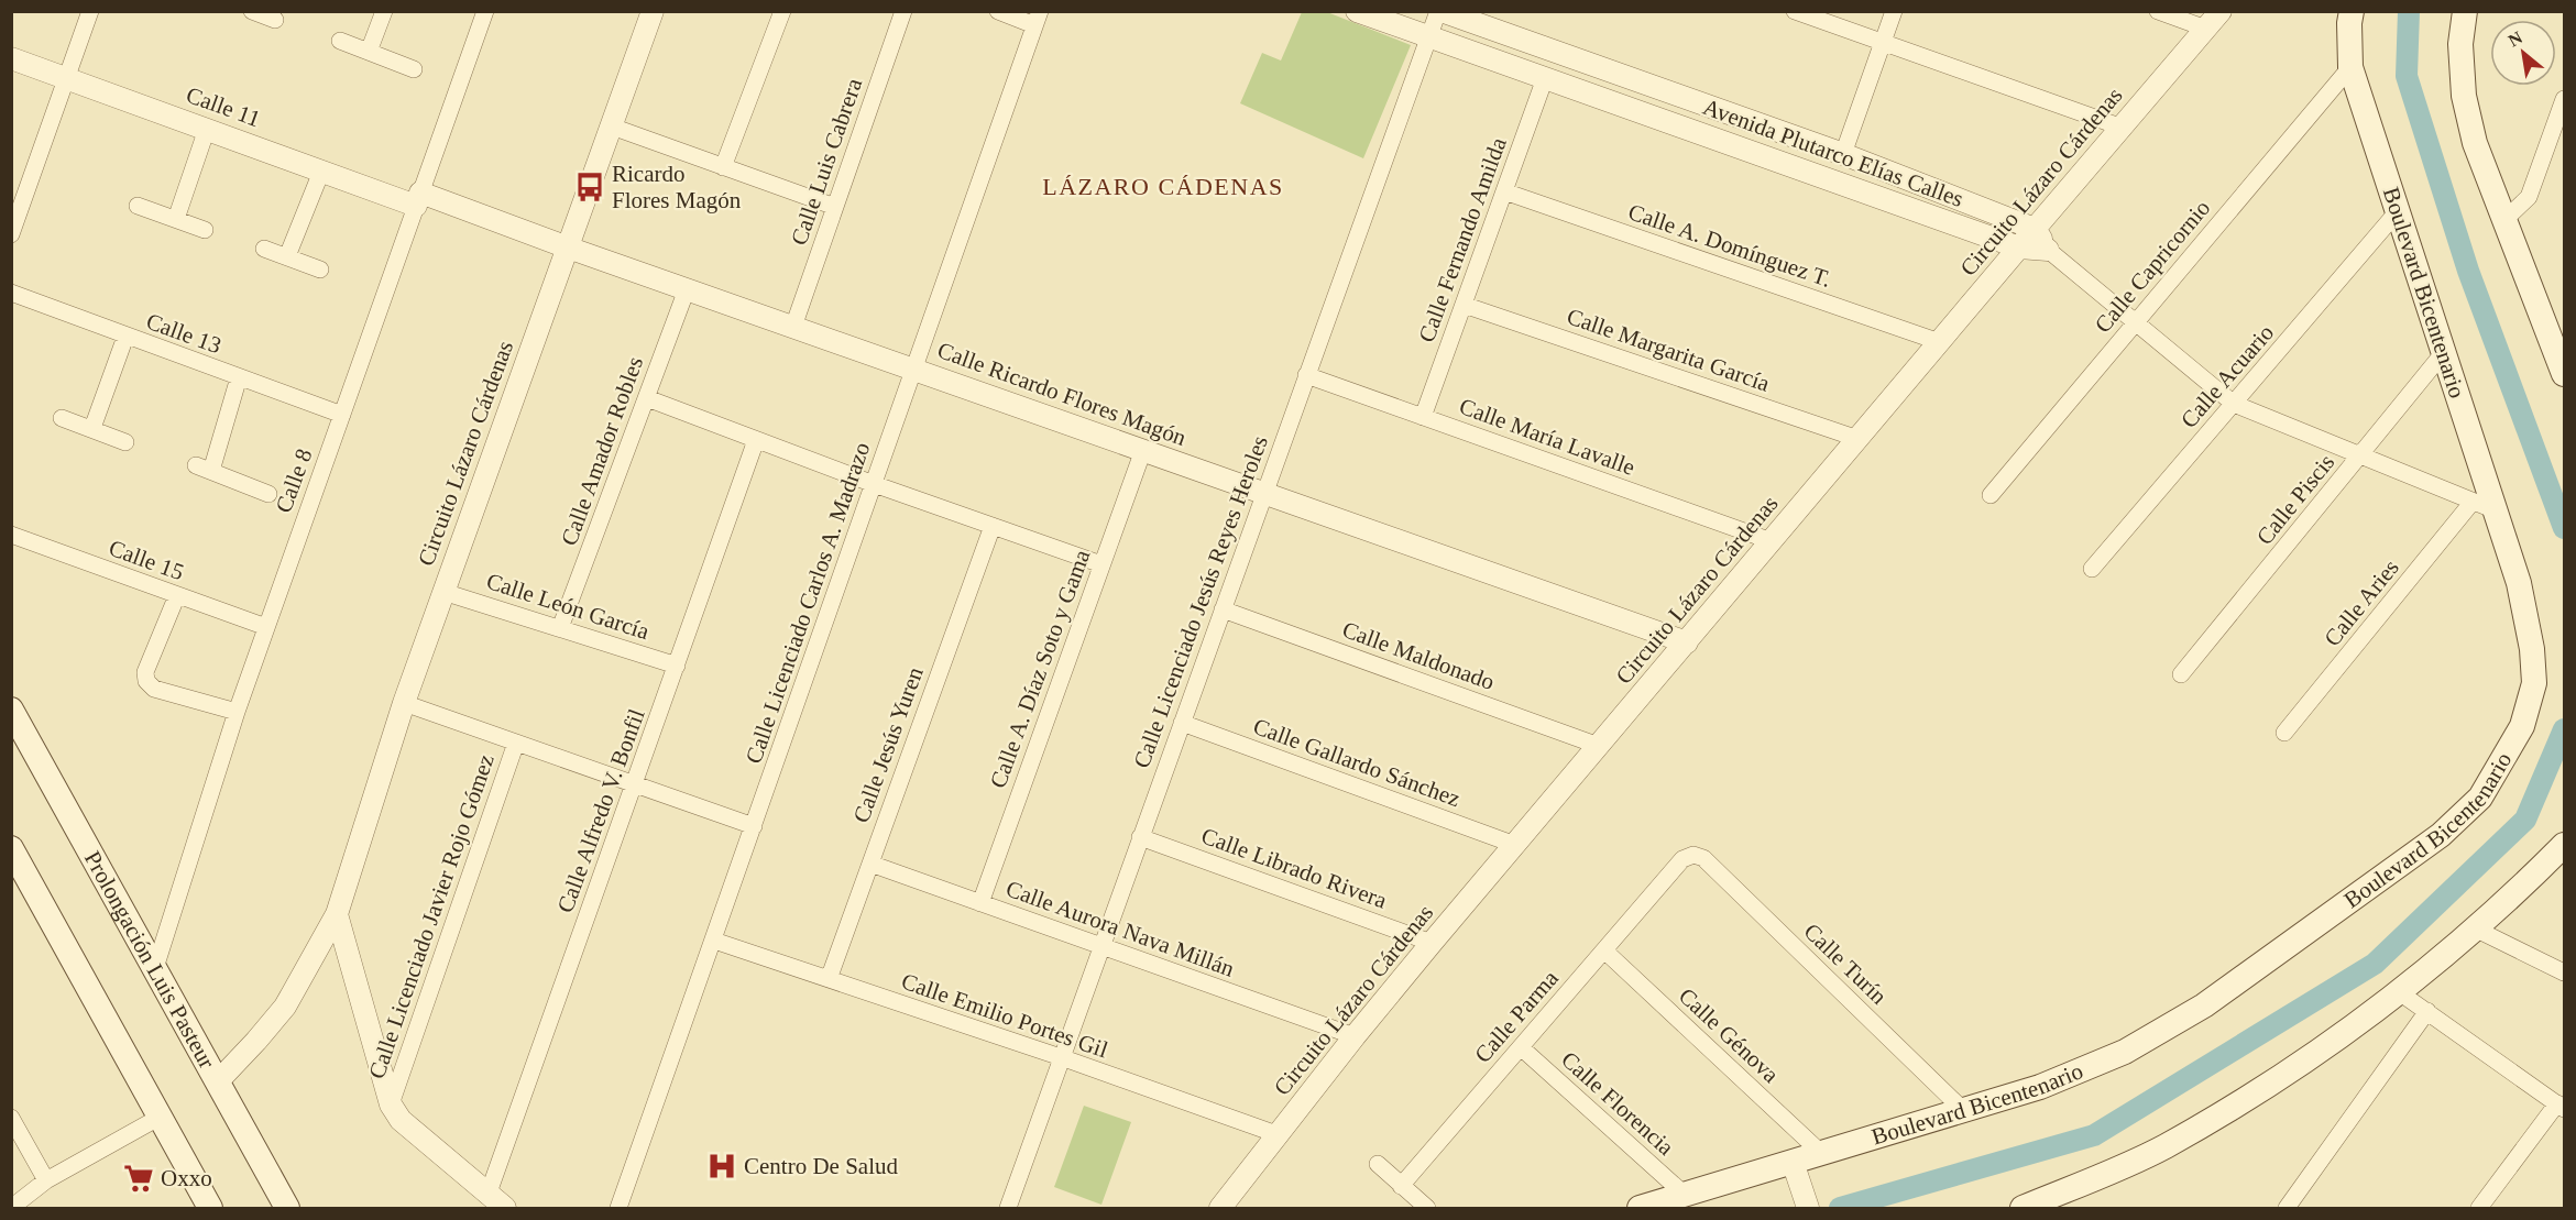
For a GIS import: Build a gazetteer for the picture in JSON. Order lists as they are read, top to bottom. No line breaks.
{"streets":{"main road":["Boulevard Bicentenario","Prolongación Luis Pasteur"],"street":["Calle 11","Avenida Plutarco Elías Calles","Calle Luis Cabrera","Circuito Lázaro Cárdenas","Calle Fernando Amilda","Calle A. Domínguez T.","Calle Capricornio","Calle 13","Calle Margarita García","Calle Acuario","Calle Ricardo Flores Magón","Calle María Lavalle","Calle Amador Robles","Calle 8","Calle Piscis","Calle 15","Calle Licenciado Jesús Reyes Heroles","Calle Licenciado Carlos A. Madrazo","Calle Aries","Calle León García","Calle Maldonado","Calle A. Díaz Soto y Gama","Calle Jesús Yuren","Calle Gallardo Sánchez","Calle Alfredo V. Bonfil","Calle Librado Rivera","Calle Licenciado Javier Rojo Gómez","Calle Aurora Nava Millán","Calle Turín","Calle Emilio Portes Gil","Calle Parma","Calle Génova","Calle Florencia"]},"crossings":[["Calle 11","Calle Ricardo Flores Magón"],["Calle 11","Calle 8"],["Avenida Plutarco Elías Calles","Circuito Lázaro Cárdenas"],["Avenida Plutarco Elías Calles","Calle Fernando Amilda"],["Avenida Plutarco Elías Calles","Calle Licenciado Jesús Reyes Heroles"],["Calle Luis Cabrera","Calle Ricardo Flores Magón"],["Circuito Lázaro Cárdenas","Calle A. Domínguez T."],["Circuito Lázaro Cárdenas","Calle Margarita García"],["Circuito Lázaro Cárdenas","Calle Ricardo Flores Magón"],["Circuito Lázaro Cárdenas","Calle María Lavalle"],["Circuito Lázaro Cárdenas","Calle León García"],["Circuito Lázaro Cárdenas","Calle Maldonado"],["Circuito Lázaro Cárdenas","Calle Gallardo Sánchez"],["Circuito Lázaro Cárdenas","Calle Librado Rivera"],["Circuito Lázaro Cárdenas","Calle Aurora Nava Millán"],["Circuito Lázaro Cárdenas","Prolongación Luis Pasteur"],["Circuito Lázaro Cárdenas","Calle Emilio Portes Gil"],["Calle Fernando Amilda","Calle A. Domínguez T."],["Calle Fernando Amilda","Calle Margarita García"],["Calle Fernando Amilda","Calle María Lavalle"],["Calle Capricornio","Boulevard Bicentenario"],["Boulevard Bicentenario","Calle Acuario"],["Boulevard Bicentenario","Calle Piscis"],["Boulevard Bicentenario","Calle Aries"],["Boulevard Bicentenario","Calle Turín"],["Boulevard Bicentenario","Calle Génova"],["Boulevard Bicentenario","Calle Florencia"],["Calle 13","Calle 8"],["Calle Ricardo Flores Magón","Calle Amador Robles"],["Calle Ricardo Flores Magón","Calle 8"],["Calle Ricardo Flores Magón","Calle Licenciado Jesús Reyes Heroles"],["Calle Ricardo Flores Magón","Calle Licenciado Carlos A. Madrazo"],["Calle Ricardo Flores Magón","Calle A. Díaz Soto y Gama"],["Calle María Lavalle","Calle Licenciado Jesús Reyes Heroles"],["Calle Amador Robles","Calle León García"],["Calle 8","Calle 15"],["Calle 8","Prolongación Luis Pasteur"],["Calle Licenciado Jesús Reyes Heroles","Calle Maldonado"],["Calle Licenciado Jesús Reyes Heroles","Calle Gallardo Sánchez"],["Calle Licenciado Jesús Reyes Heroles","Calle Librado Rivera"],["Calle Licenciado Jesús Reyes Heroles","Calle Aurora Nava Millán"],["Calle Licenciado Jesús Reyes Heroles","Calle Emilio Portes Gil"],["Calle Licenciado Carlos A. Madrazo","Calle Emilio Portes Gil"],["Calle León García","Calle Alfredo V. Bonfil"],["Calle A. Díaz Soto y Gama","Calle Aurora Nava Millán"],["Calle Jesús Yuren","Calle Aurora Nava Millán"],["Calle Jesús Yuren","Calle Emilio Portes Gil"],["Calle Turín","Calle Parma"],["Calle Parma","Calle Génova"],["Calle Parma","Calle Florencia"]],"districts":["LÁZARO CÁDENAS"],"places":{"bus stop":["Ricardo Flores Magón"],"hospital":["Centro De Salud"],"supermarket":["Oxxo"]},"north":"top left"}
